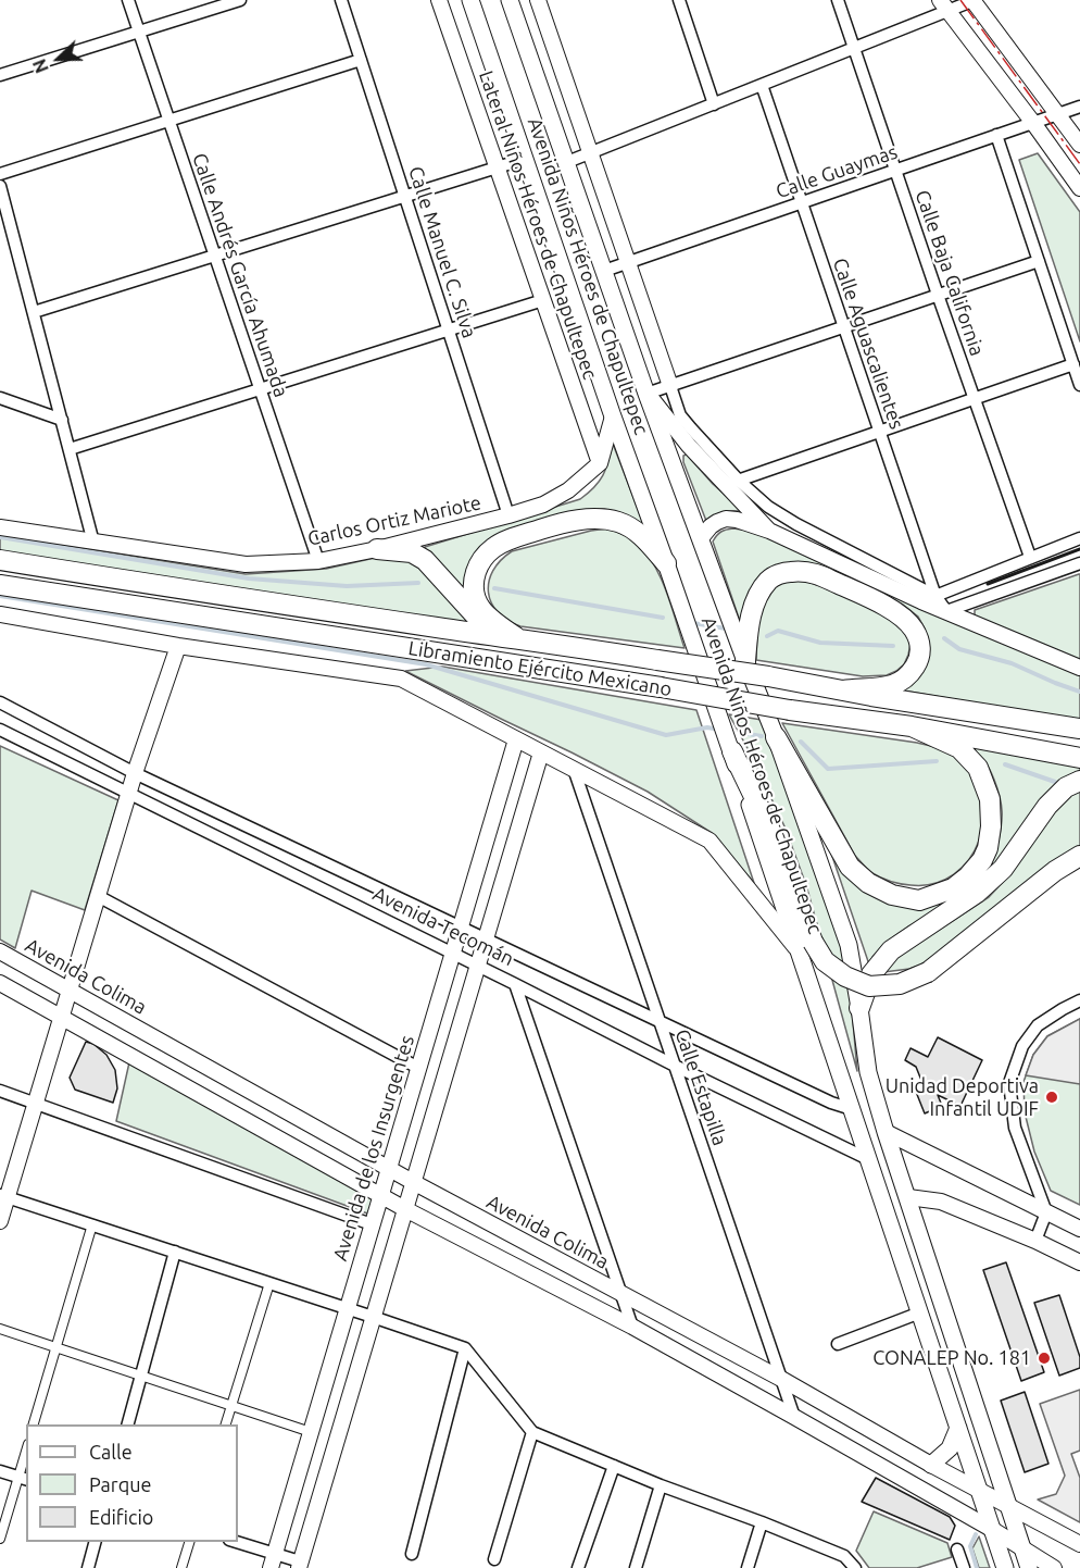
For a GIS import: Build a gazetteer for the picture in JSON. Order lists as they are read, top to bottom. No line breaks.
{"streets":{"highway":["Libramiento Ejército Mexicano"],"main road":["Avenida Niños Héroes de Chapultepec"],"street":["Calle Guaymas","Lateral Niños Héroes de Chapultepec","Calle Manuel C. Silva","Calle Baja California","Calle Andrés García Ahumada","Calle Aguascalientes","Carlos Ortiz Mariote","Avenida Tecomán","Avenida Colima","Calle Estapilla","Avenida de los Insurgentes"]},"crossings":[["Calle Guaymas","Calle Baja California"],["Calle Guaymas","Avenida Niños Héroes de Chapultepec"],["Calle Guaymas","Calle Aguascalientes"],["Lateral Niños Héroes de Chapultepec","Carlos Ortiz Mariote"],["Calle Manuel C. Silva","Carlos Ortiz Mariote"],["Calle Andrés García Ahumada","Carlos Ortiz Mariote"],["Avenida Niños Héroes de Chapultepec","Libramiento Ejército Mexicano"],["Avenida Niños Héroes de Chapultepec","Avenida Tecomán"],["Avenida Niños Héroes de Chapultepec","Avenida Colima"],["Libramiento Ejército Mexicano","Calle Estapilla"],["Libramiento Ejército Mexicano","Avenida de los Insurgentes"],["Avenida Tecomán","Calle Estapilla"],["Avenida Tecomán","Avenida de los Insurgentes"],["Avenida Colima","Calle Estapilla"],["Avenida Colima","Avenida de los Insurgentes"]],"places":["Unidad Deportiva Infantil UDIF","CONALEP No. 181"],"legend":["Calle","Parque","Edificio"],"north":"left"}
